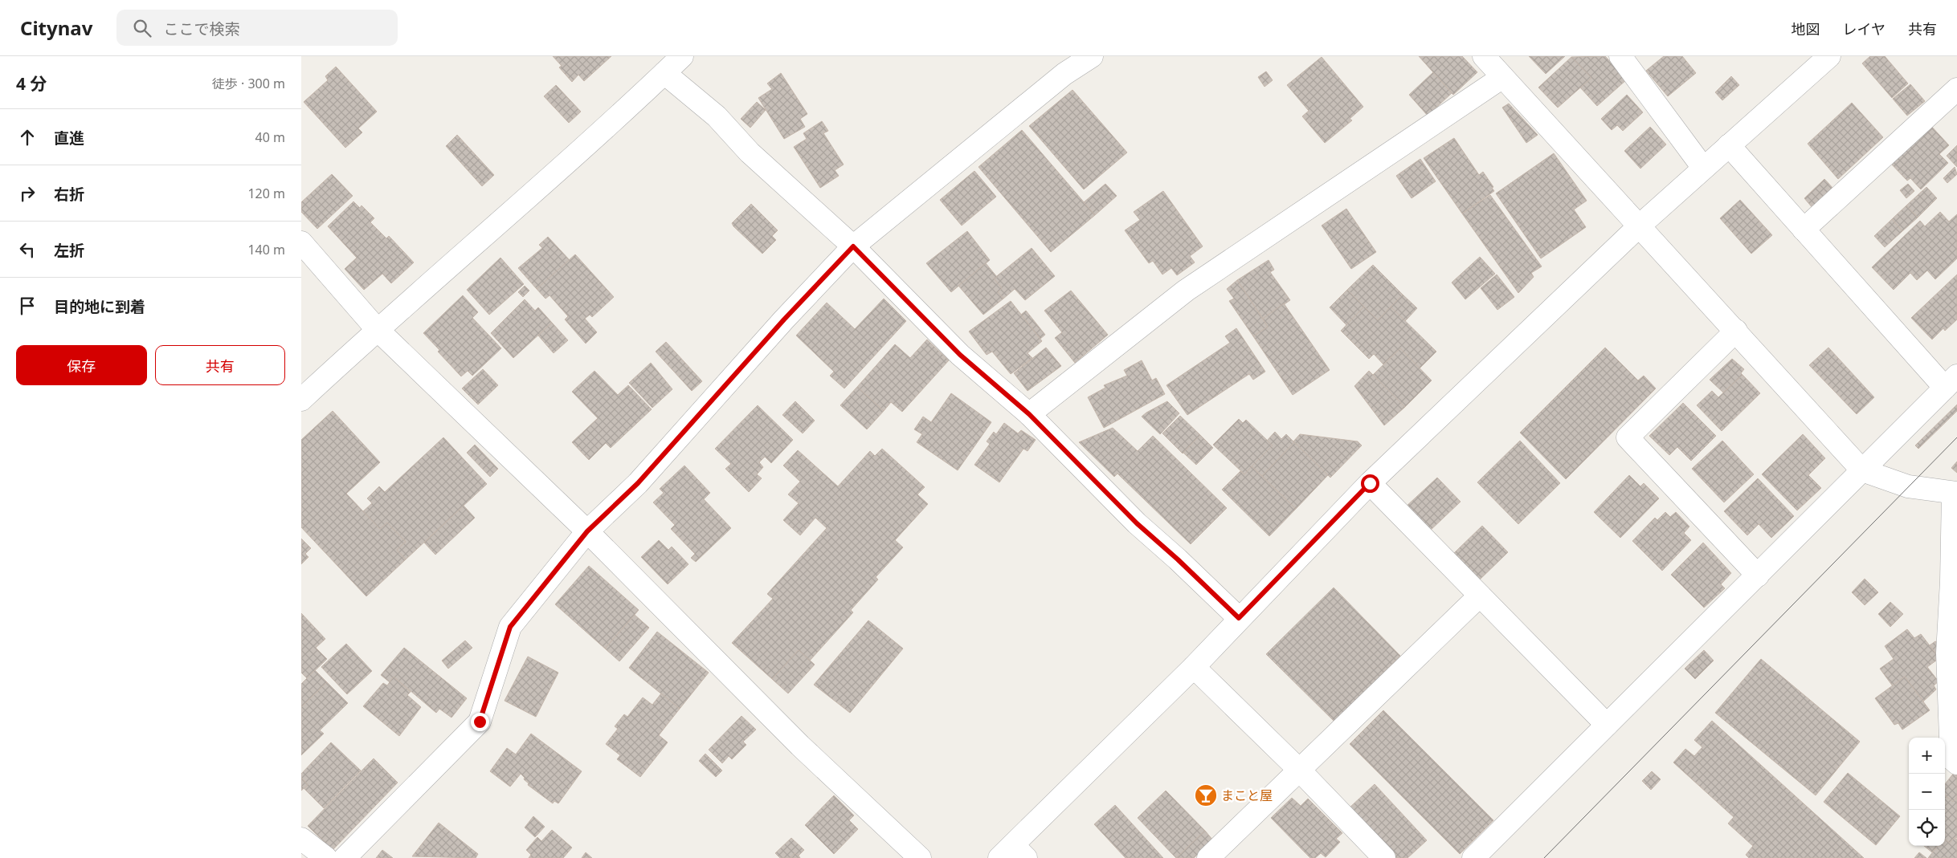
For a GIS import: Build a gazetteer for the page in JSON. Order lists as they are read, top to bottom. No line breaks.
{"places":{"bar":["まこと屋"]},"page":{"header":"Citynav","search":"ここで検索","nav":["地図","レイヤ","共有"],"heading":["4 分","徒歩 · 300 m"],"list":[["直進","40 m"],["右折","120 m"],["左折","140 m"],"目的地に到着"],"buttons":["保存","共有"],"map_buttons":["+","−"]}}
